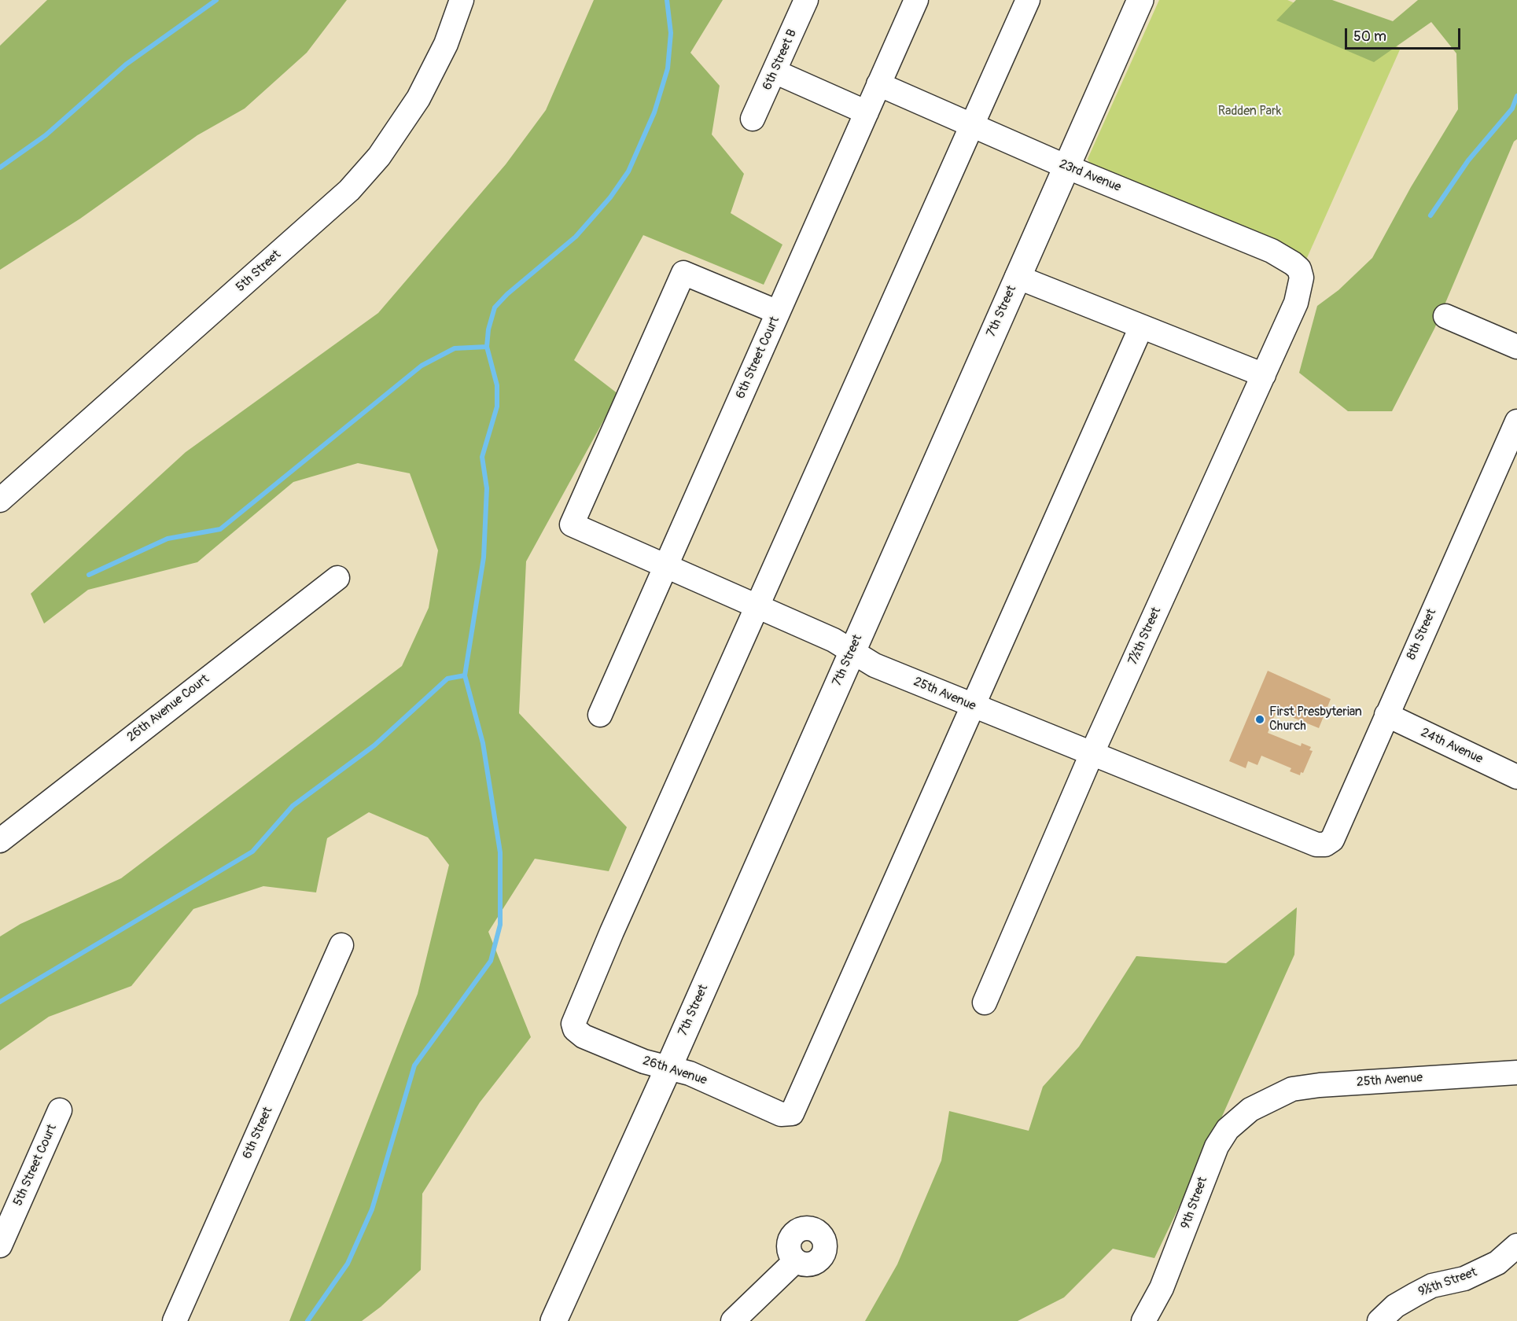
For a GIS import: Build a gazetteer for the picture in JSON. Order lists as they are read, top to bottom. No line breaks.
{"streets":{"main road":["7th Street"],"street":["6th Street B","23rd Avenue","5th Street","6th Street Court","8th Street","7½th Street","25th Avenue","26th Avenue Court","24th Avenue","26th Avenue","6th Street","5th Street Court","9th Street","9½th Street"]},"crossings":[["23rd Avenue","7th Street"],["23rd Avenue","6th Street Court"],["23rd Avenue","7½th Street"],["7th Street","25th Avenue"],["7th Street","26th Avenue"],["6th Street Court","25th Avenue"],["8th Street","25th Avenue"],["8th Street","24th Avenue"],["7½th Street","25th Avenue"],["25th Avenue","26th Avenue"],["25th Avenue","9th Street"]],"parks":["Radden Park"],"places":["First Presbyterian Church"],"scale_bar":"50 m"}
